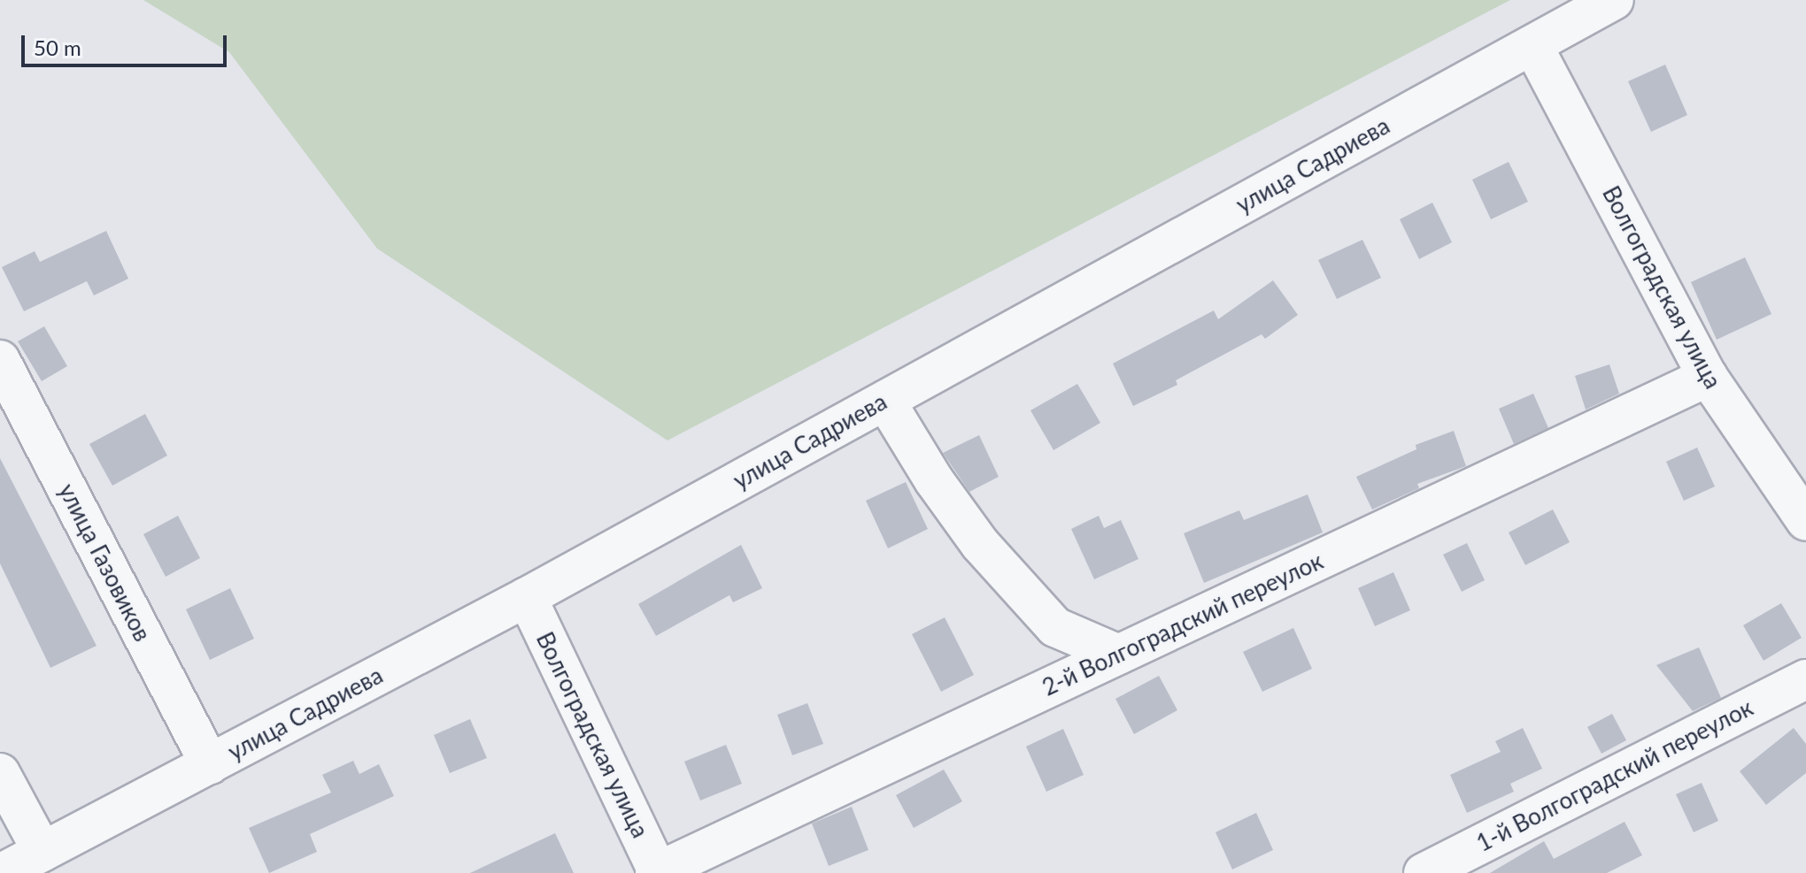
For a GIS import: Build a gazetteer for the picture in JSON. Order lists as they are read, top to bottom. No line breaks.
{"streets":{"street":["улица Садриева","Волгоградская улица","улица Газовиков","2-й Волгоградский переулок","1-й Волгоградский переулок"]},"crossings":[["улица Садриева","Волгоградская улица"],["улица Садриева","улица Газовиков"],["Волгоградская улица","2-й Волгоградский переулок"]],"scale_bar":"50 m"}
